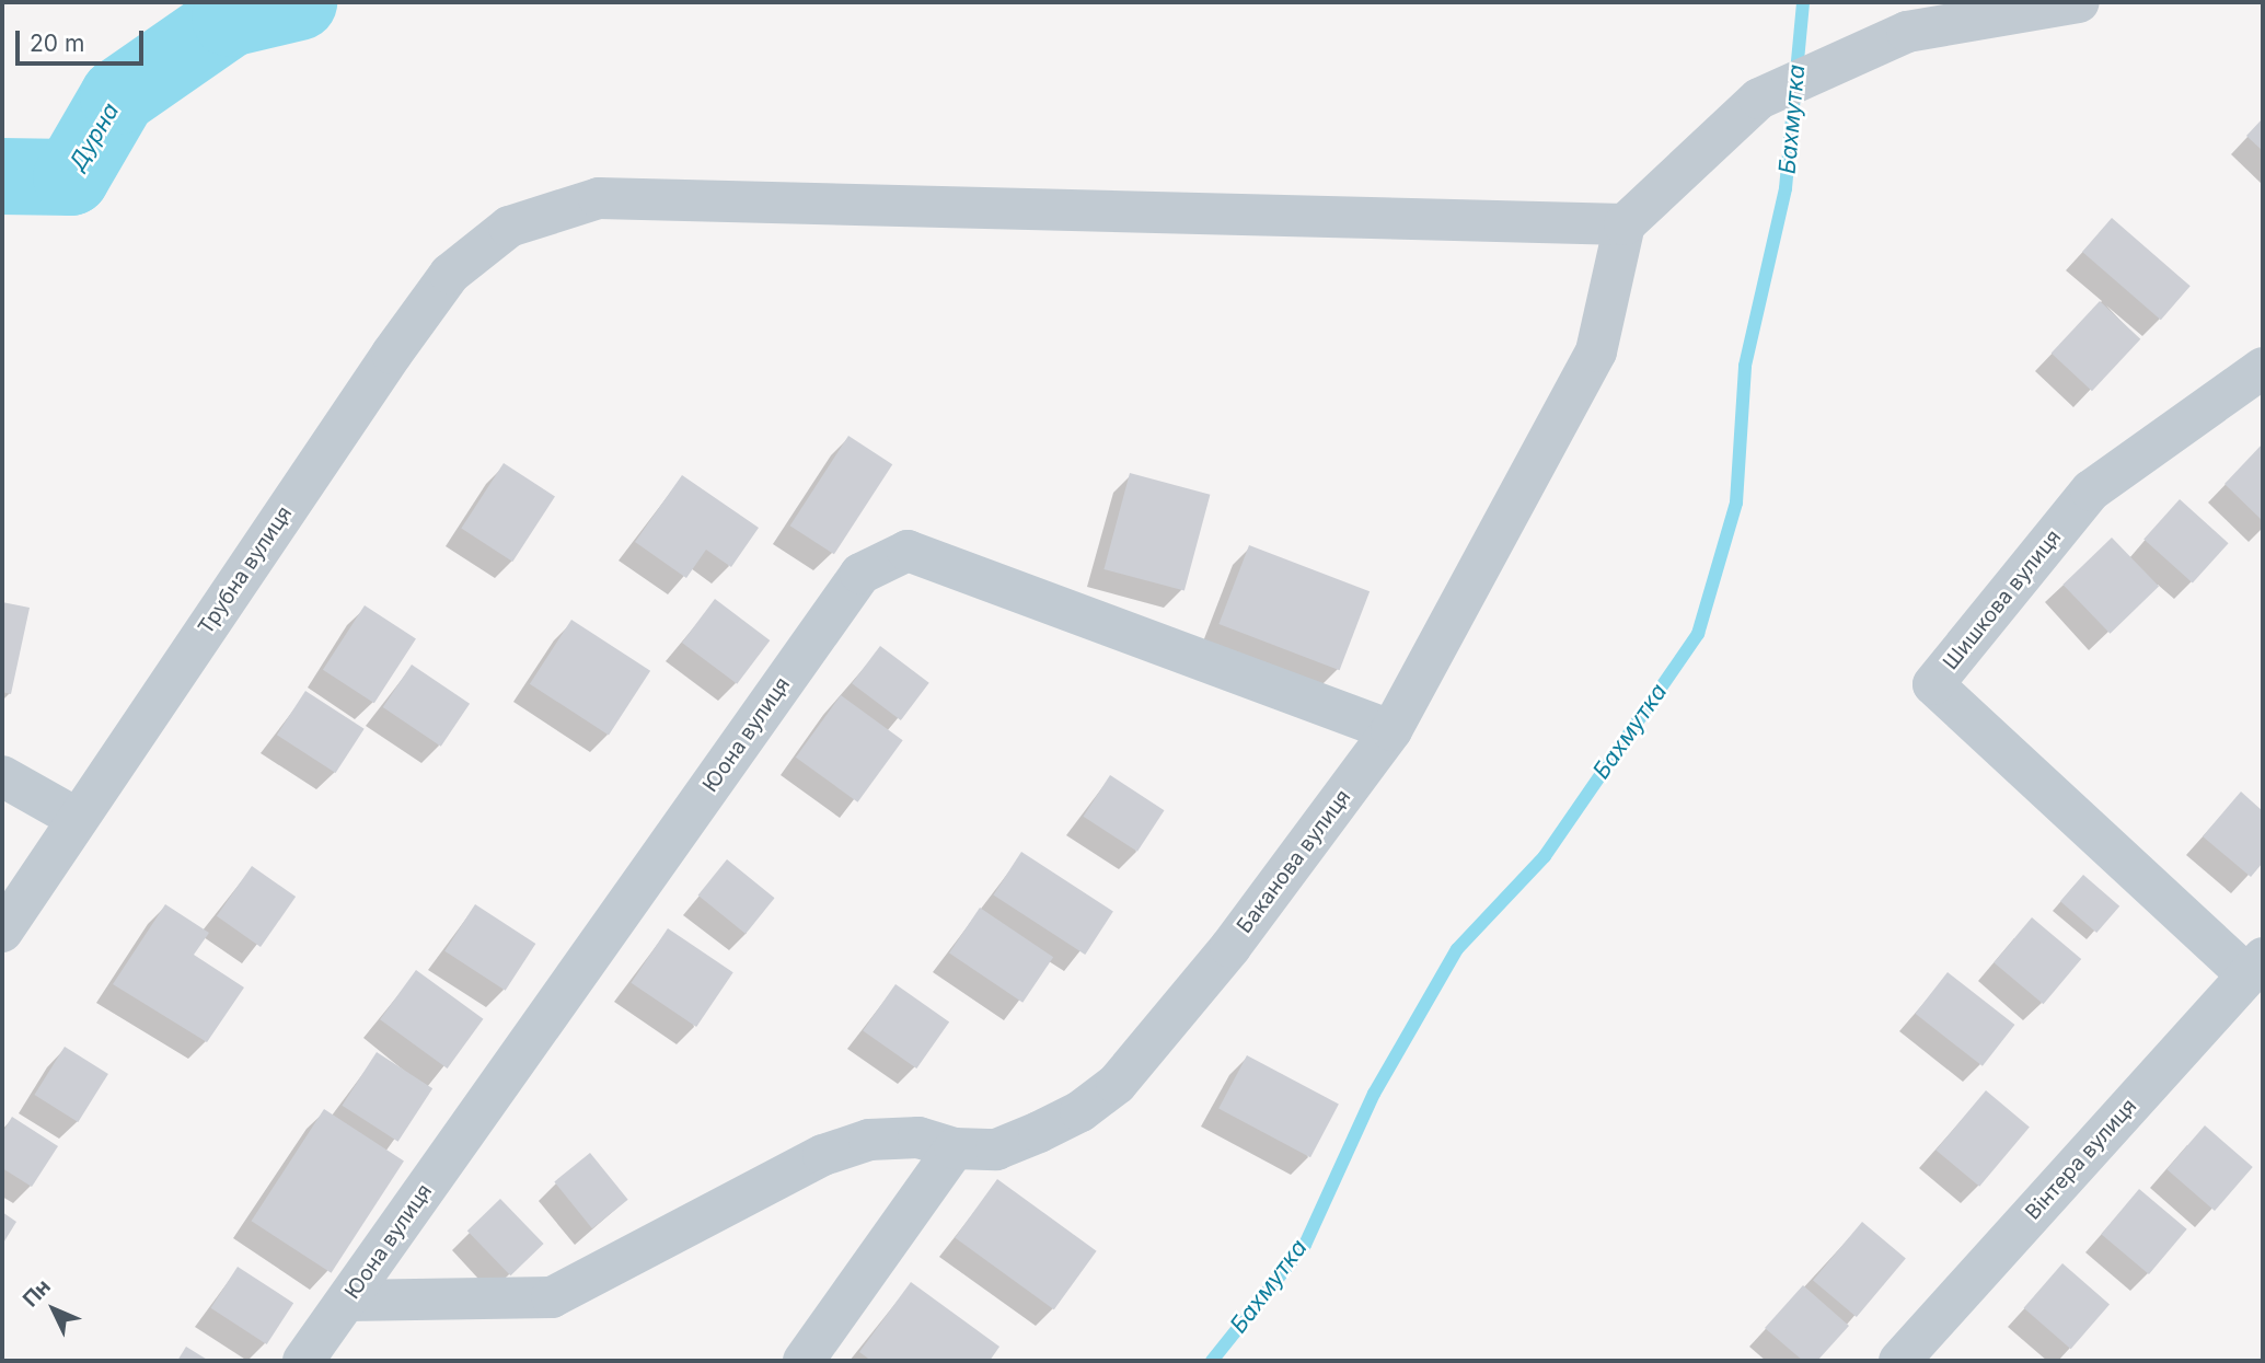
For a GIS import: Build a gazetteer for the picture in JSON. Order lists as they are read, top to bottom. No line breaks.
{"streets":{"street":["Трубна вулиця","Шишкова вулиця","Юона вулиця","Баканова вулиця","Вінтера вулиця"]},"crossings":[["Трубна вулиця","Баканова вулиця"],["Шишкова вулиця","Вінтера вулиця"],["Юона вулиця","Баканова вулиця"]],"water":["Бахмутка","Дурна"],"scale_bar":"20 m","north":"top left"}
